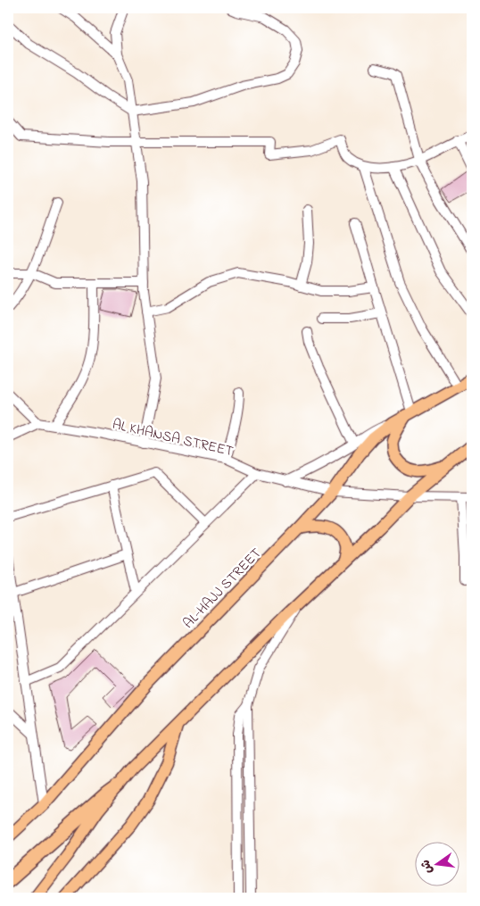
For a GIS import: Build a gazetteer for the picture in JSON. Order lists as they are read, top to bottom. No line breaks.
{"streets":{"main road":["AL-HAJJ STREET"],"street":["AL KHANSA STREET"]},"crossings":[["AL KHANSA STREET","AL-HAJJ STREET"]],"north":"left"}
